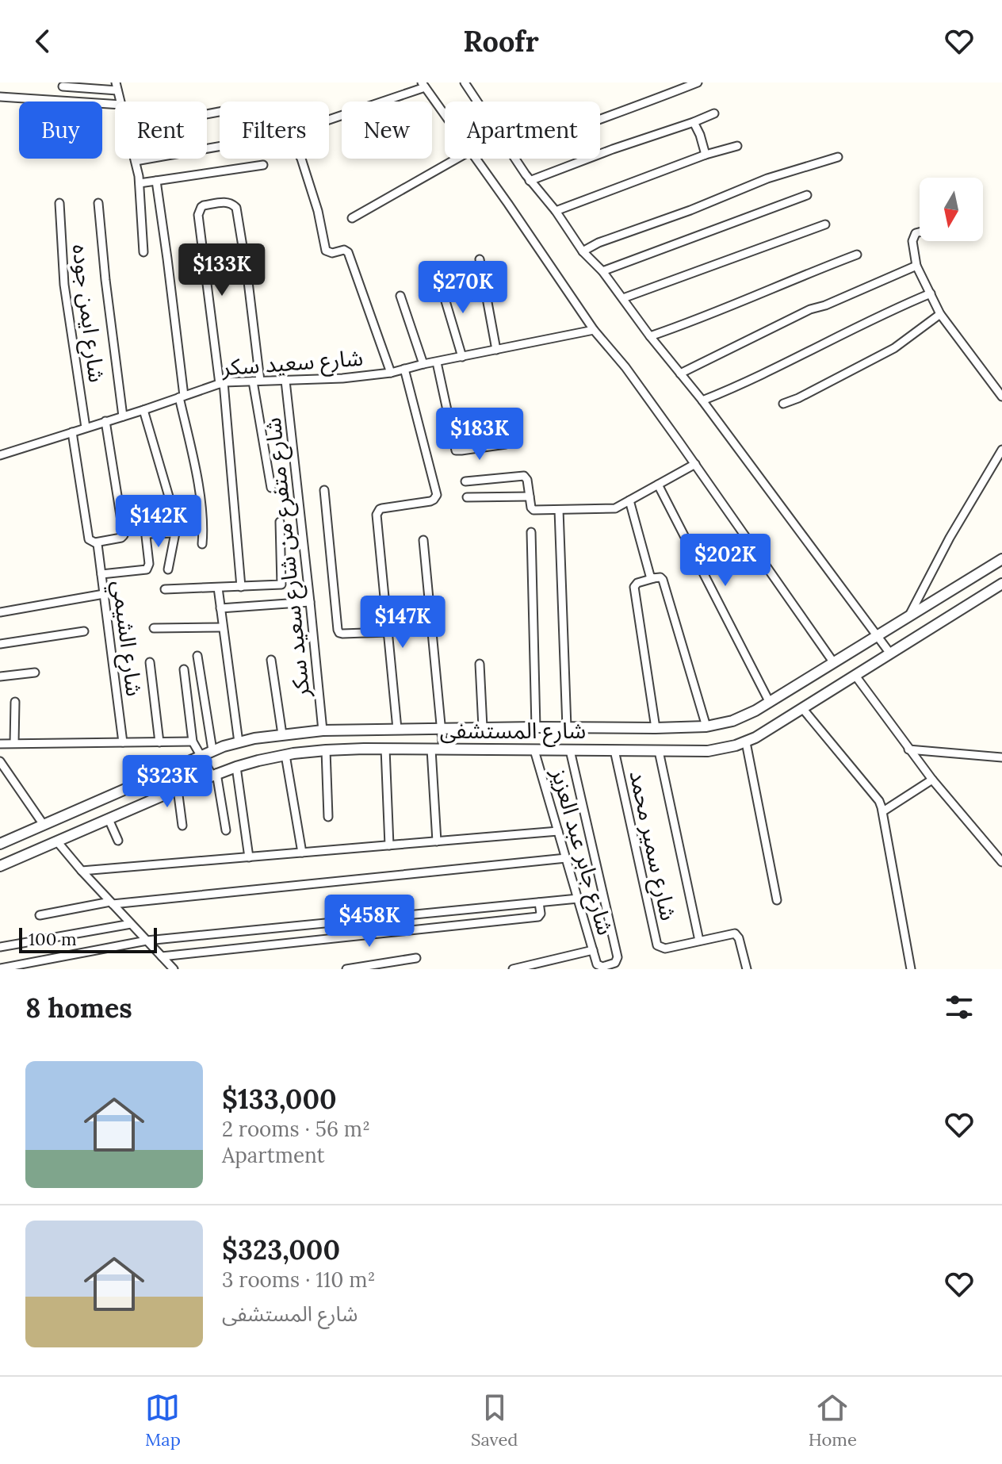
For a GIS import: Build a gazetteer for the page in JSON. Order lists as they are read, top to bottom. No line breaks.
{"streets":{"street":["شارع ايمن جوده","شارع سعيد سكر","شارع متفرع من شارع سعيد سكر","شارع الشيمي","شارع المستشفى","شارع سمير محمد","شارع جابر عبد العزيز"]},"crossings":[["شارع ايمن جوده","شارع سعيد سكر"],["شارع سعيد سكر","شارع متفرع من شارع سعيد سكر"],["شارع سعيد سكر","شارع الشيمي"],["شارع متفرع من شارع سعيد سكر","شارع المستشفى"],["شارع المستشفى","شارع سمير محمد"],["شارع المستشفى","شارع جابر عبد العزيز"]],"scale_bar":"100 m","north":"bottom","page":{"header":"Roofr","chip":["Buy","Rent","Filters","New","Apartment"],"price":["$133K","$270K","$183K","$142K","$202K","$147K","$323K","$458K"],"scale":"100 m","heading":"8 homes","list":[{"name":"$133,000","note":"2 rooms · 56 m² · Apartment"},{"name":"$323,000","note":"3 rooms · 110 m² · شارع المستشفى"}],"tabs":["Map","Saved","Home"]}}
